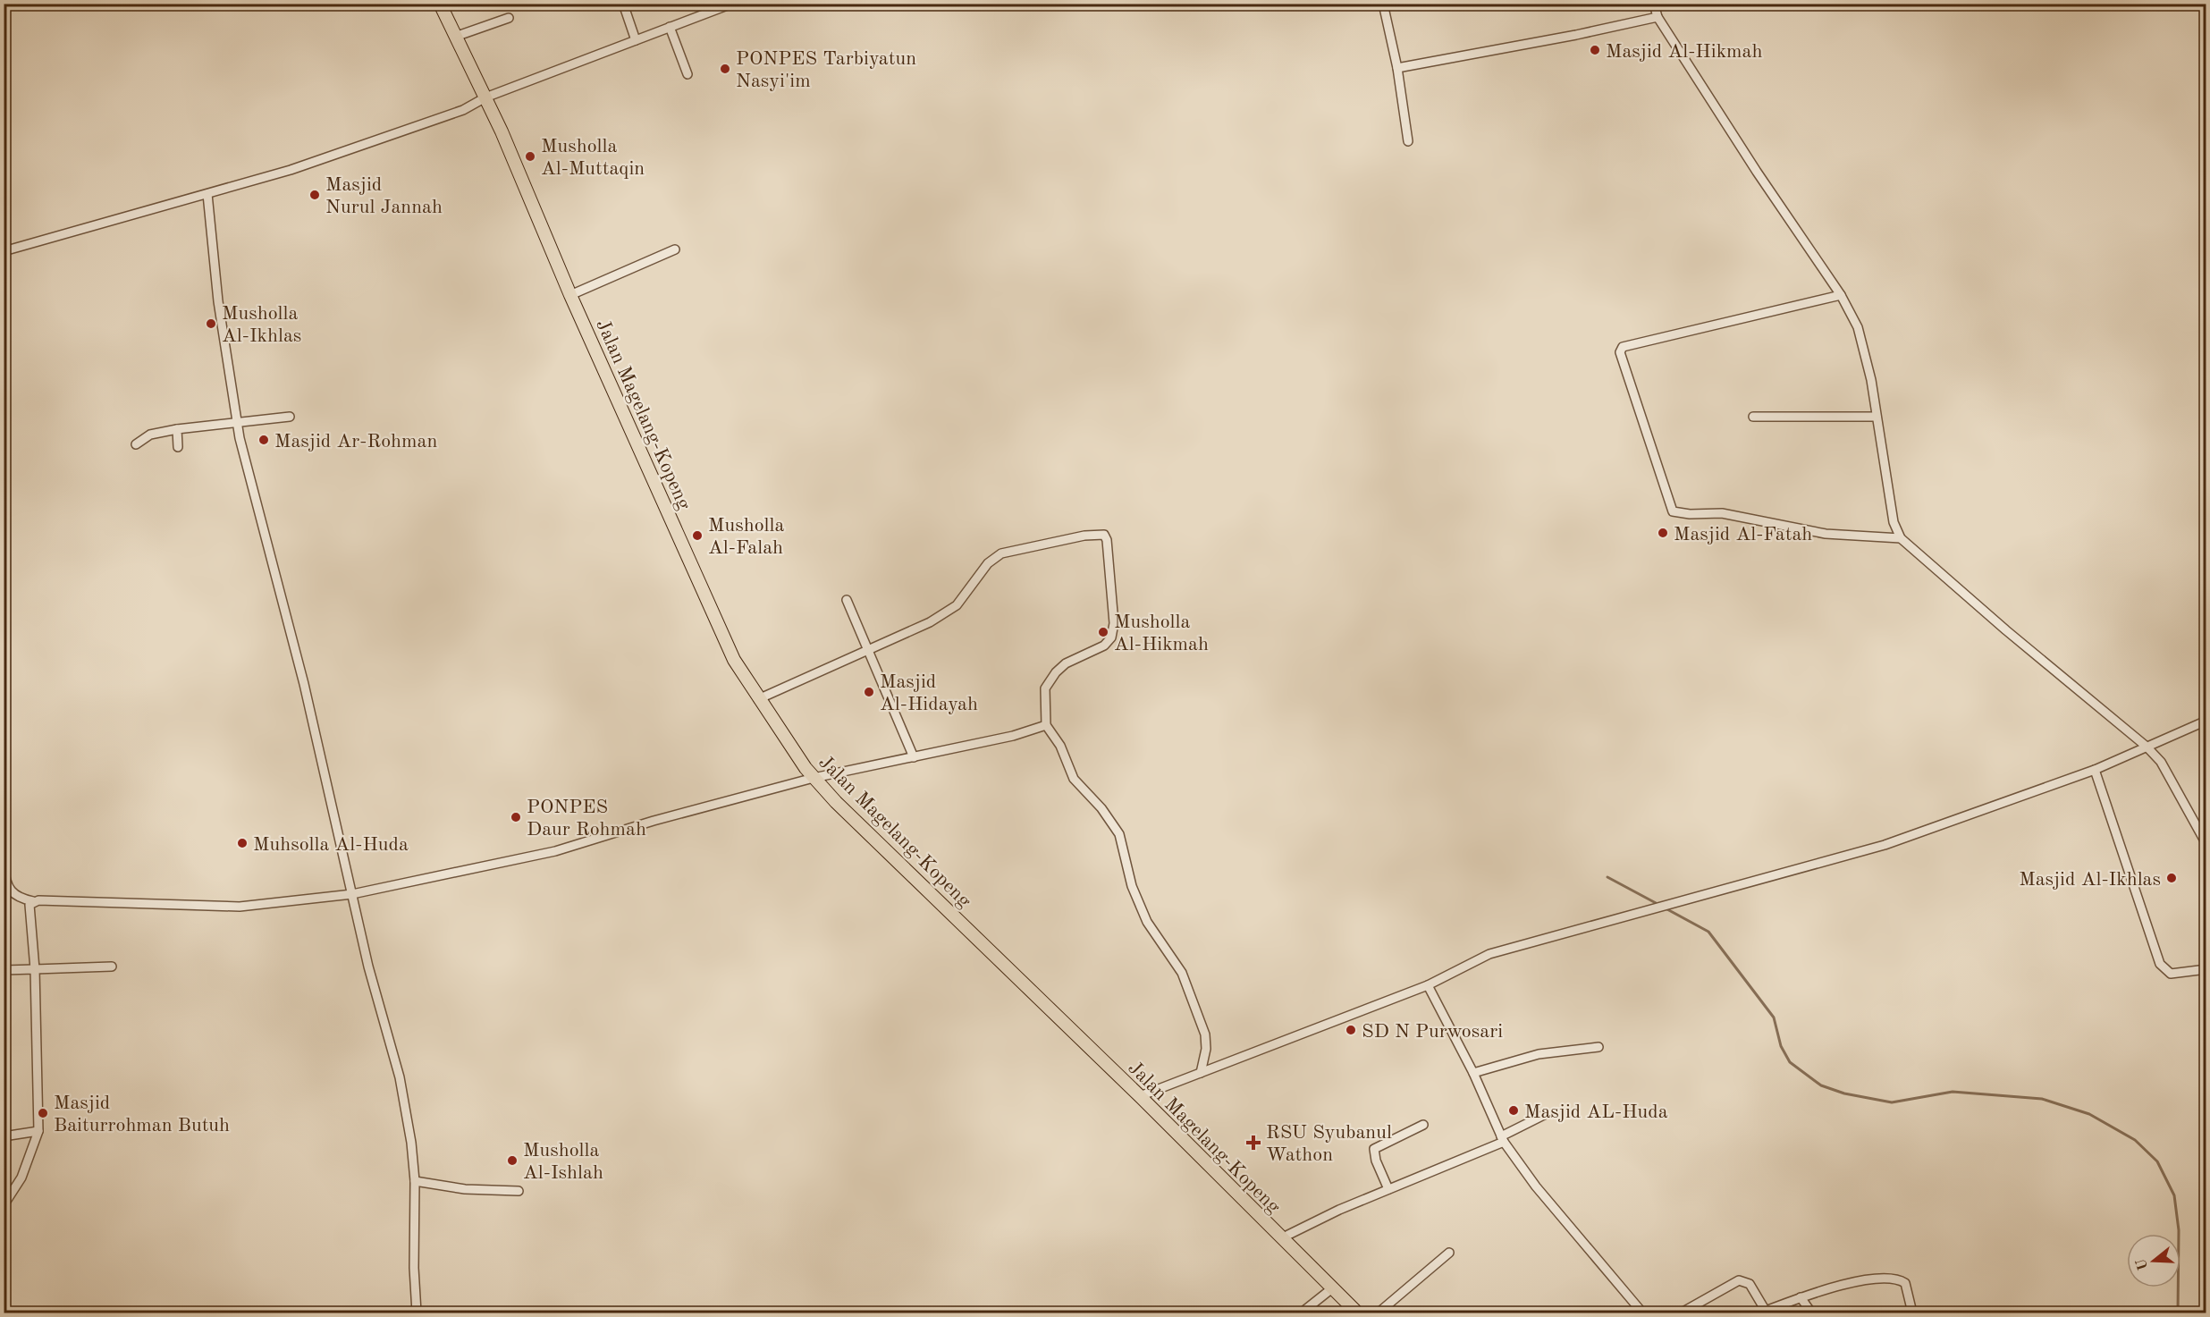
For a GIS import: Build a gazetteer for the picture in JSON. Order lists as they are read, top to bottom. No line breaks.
{"streets":{"main road":["Jalan Magelang-Kopeng"]},"places":{"other":["Masjid Al-Hikmah","PONPES Tarbiyatun Nasyi'im","Musholla Al-Muttaqin","Masjid Nurul Jannah","Musholla Al-Ikhlas","Masjid Ar-Rohman","Masjid Al-Fatah","Musholla Al-Falah","Musholla Al-Hikmah","Masjid Al-Hidayah","PONPES Daur Rohmah","Muhsolla Al-Huda","Masjid Al-Ikhlas","SD N Purwosari","Masjid AL-Huda","Masjid Baiturrohman Butuh","Musholla Al-Ishlah"],"health":["RSU Syubanul Wathon"]},"north":"left"}
